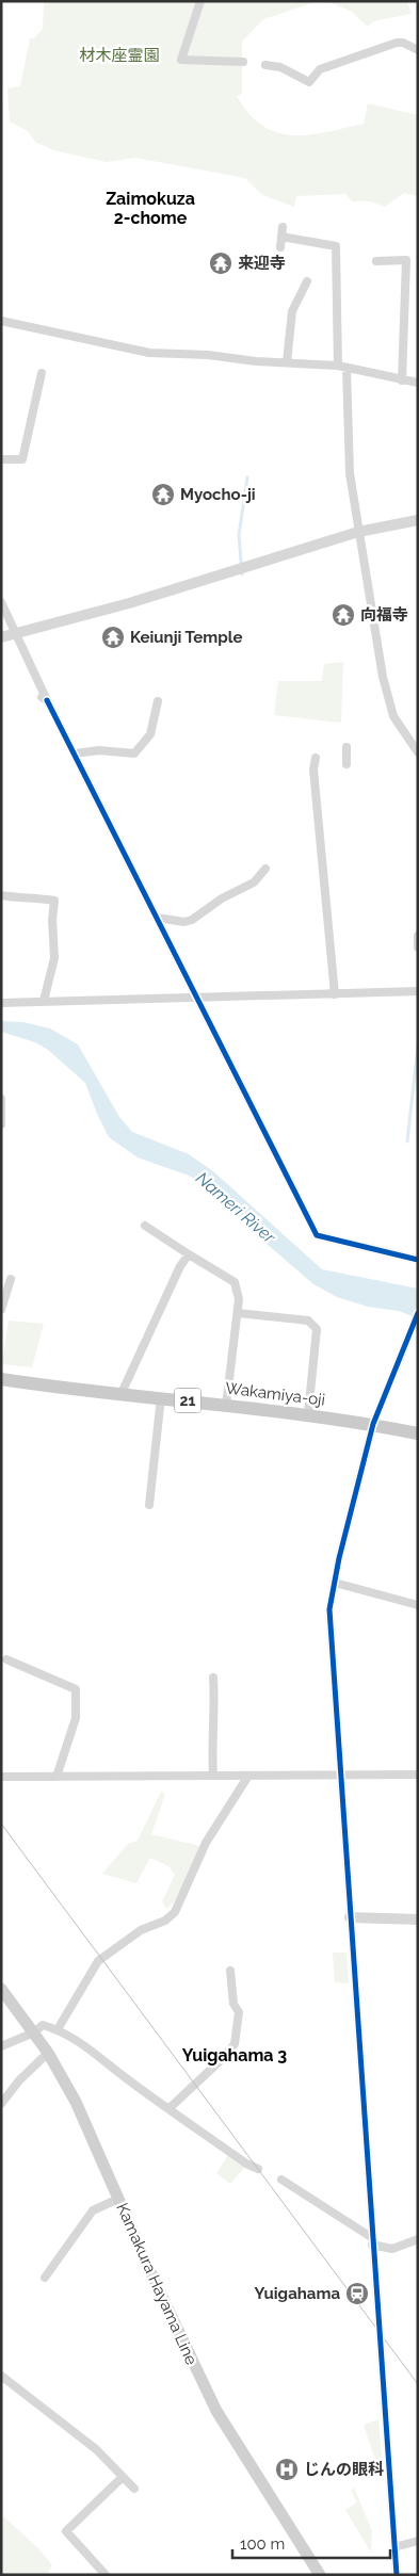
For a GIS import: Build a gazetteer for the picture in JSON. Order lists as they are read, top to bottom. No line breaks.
{"streets":{"main road":["Wakamiya-oji","21","Kamakura Hayama Line"]},"districts":["Zaimokuza 2-chome","Yuigahama 3"],"water":["Nameri River"],"parks":["材木座霊園"],"places":{"temple":["来迎寺","Myocho-ji","向福寺","Keiunji Temple"],"station":["Yuigahama"],"hospital":["じんの眼科"]},"scale_bar":"100 m"}
